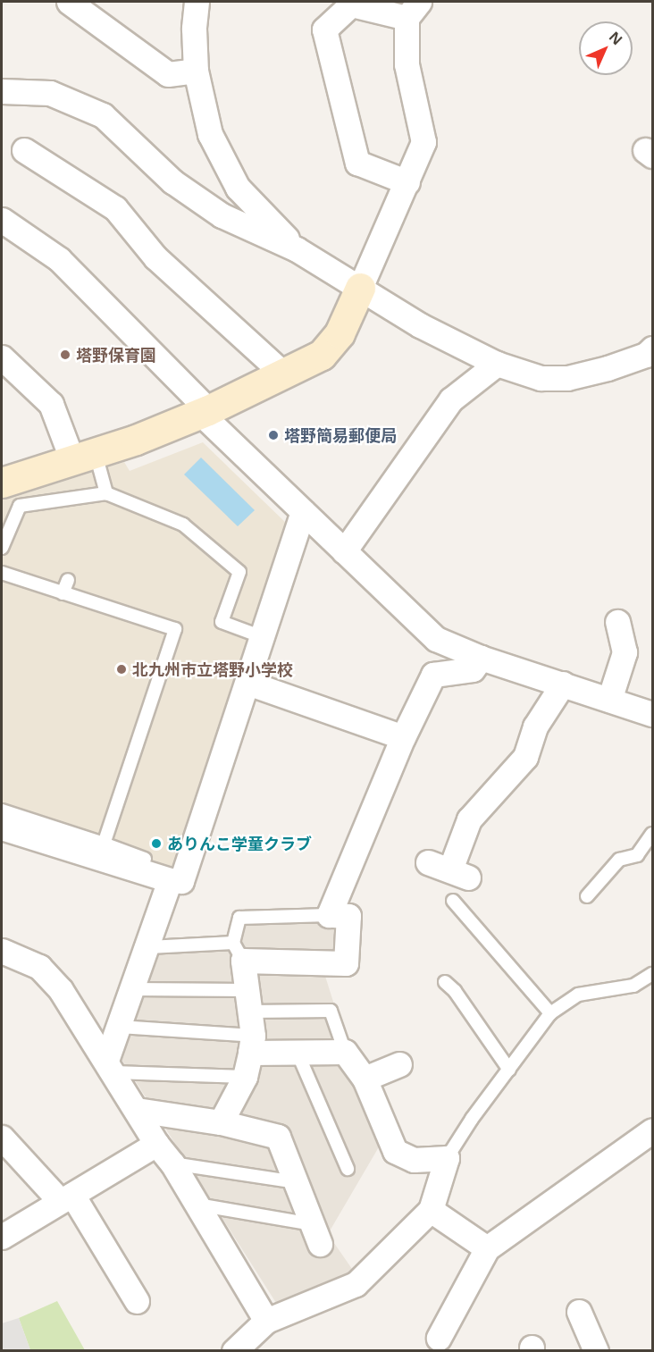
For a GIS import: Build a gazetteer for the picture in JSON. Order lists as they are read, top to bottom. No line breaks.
{"places":["塔野保育園","塔野簡易郵便局","北九州市立塔野小学校","ありんこ学童クラブ"],"north":"top right"}
